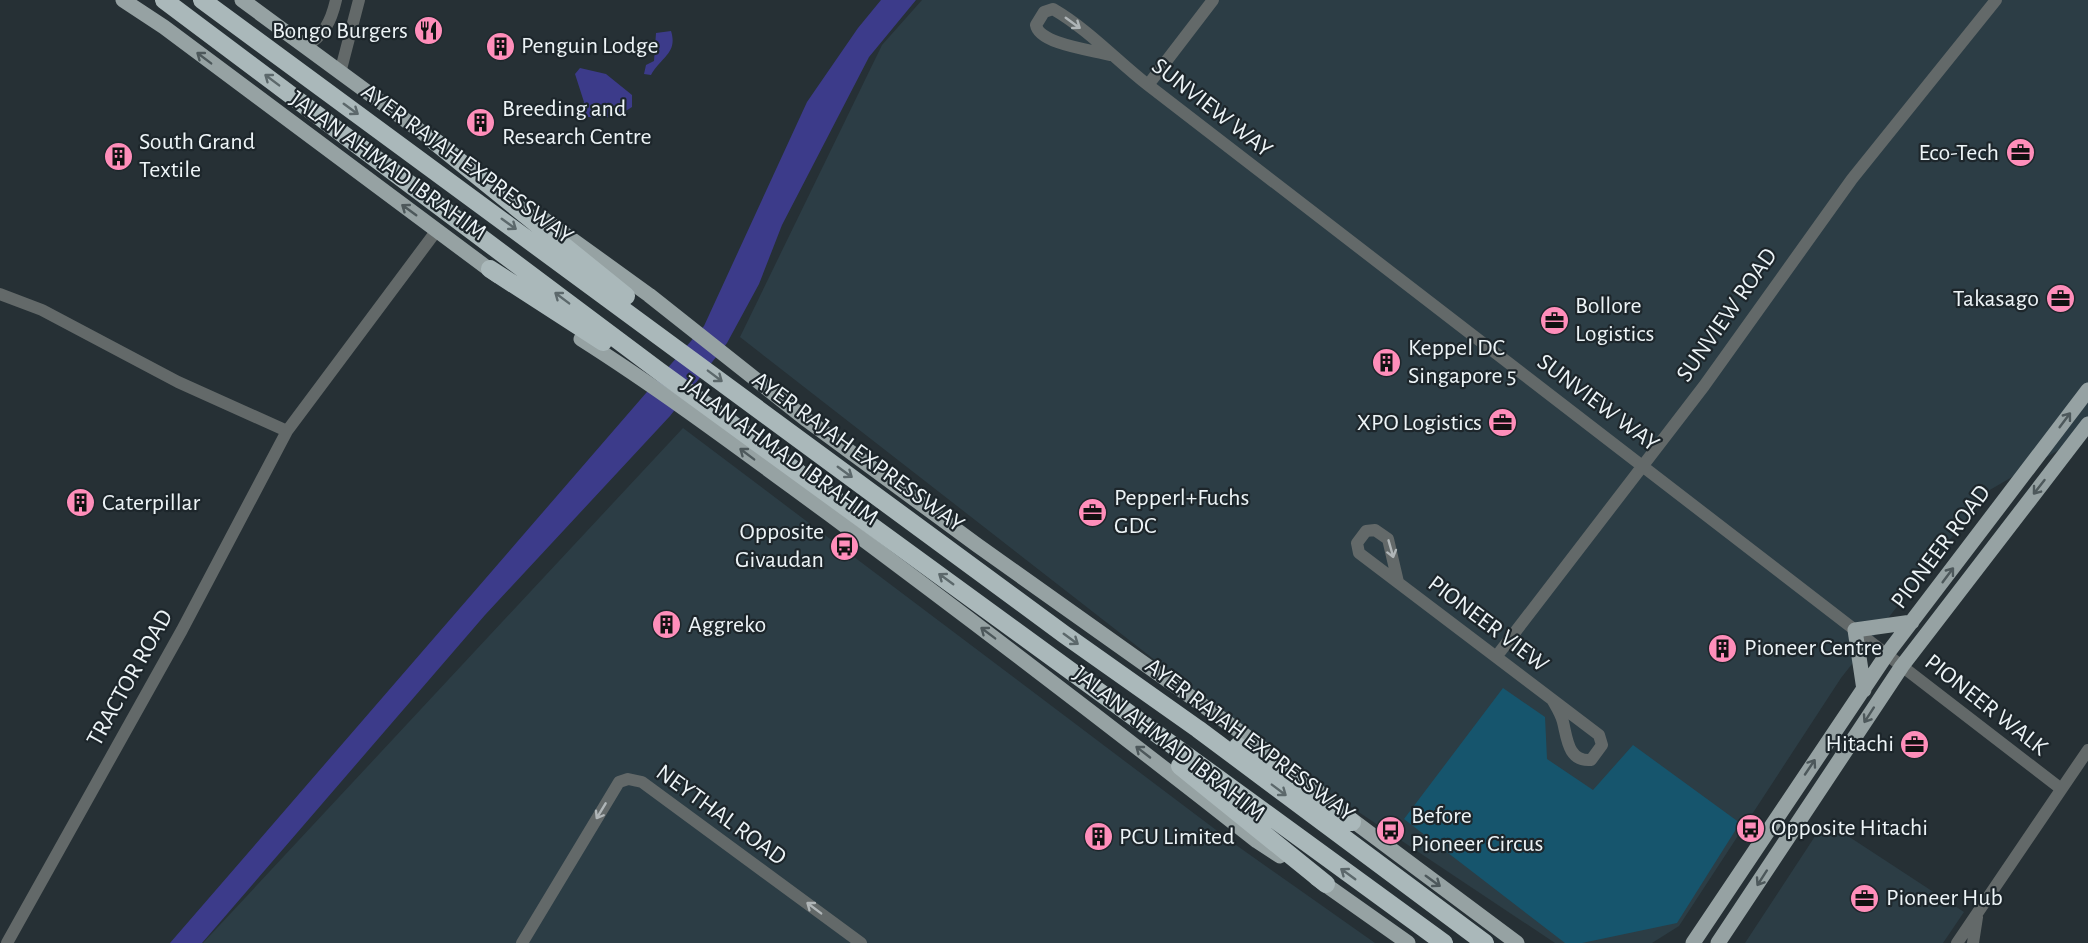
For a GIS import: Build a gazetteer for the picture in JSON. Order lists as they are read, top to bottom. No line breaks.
{"streets":{"highway":["AYER RAJAH EXPRESSWAY"],"main road":["JALAN AHMAD IBRAHIM","PIONEER ROAD"],"street":["SUNVIEW WAY","SUNVIEW ROAD","PIONEER VIEW","TRACTOR ROAD","PIONEER WALK","NEYTHAL ROAD"]},"crossings":[["SUNVIEW WAY","SUNVIEW ROAD"],["SUNVIEW WAY","PIONEER ROAD"],["SUNVIEW WAY","PIONEER WALK"],["JALAN AHMAD IBRAHIM","TRACTOR ROAD"],["SUNVIEW ROAD","PIONEER VIEW"],["PIONEER ROAD","PIONEER WALK"]],"places":{"restaurant":["Bongo Burgers"],"building":["Penguin Lodge","Breeding and Research Centre","South Grand Textile","Keppel DC Singapore 5","Caterpillar","Aggreko","Pioneer Centre","PCU Limited"],"office":["Eco-Tech","Takasago","Bollore Logistics","XPO Logistics","Pepperl+Fuchs GDC","Hitachi","Pioneer Hub"],"bus stop":["Opposite Givaudan","Opposite Hitachi","Before Pioneer Circus"]}}
